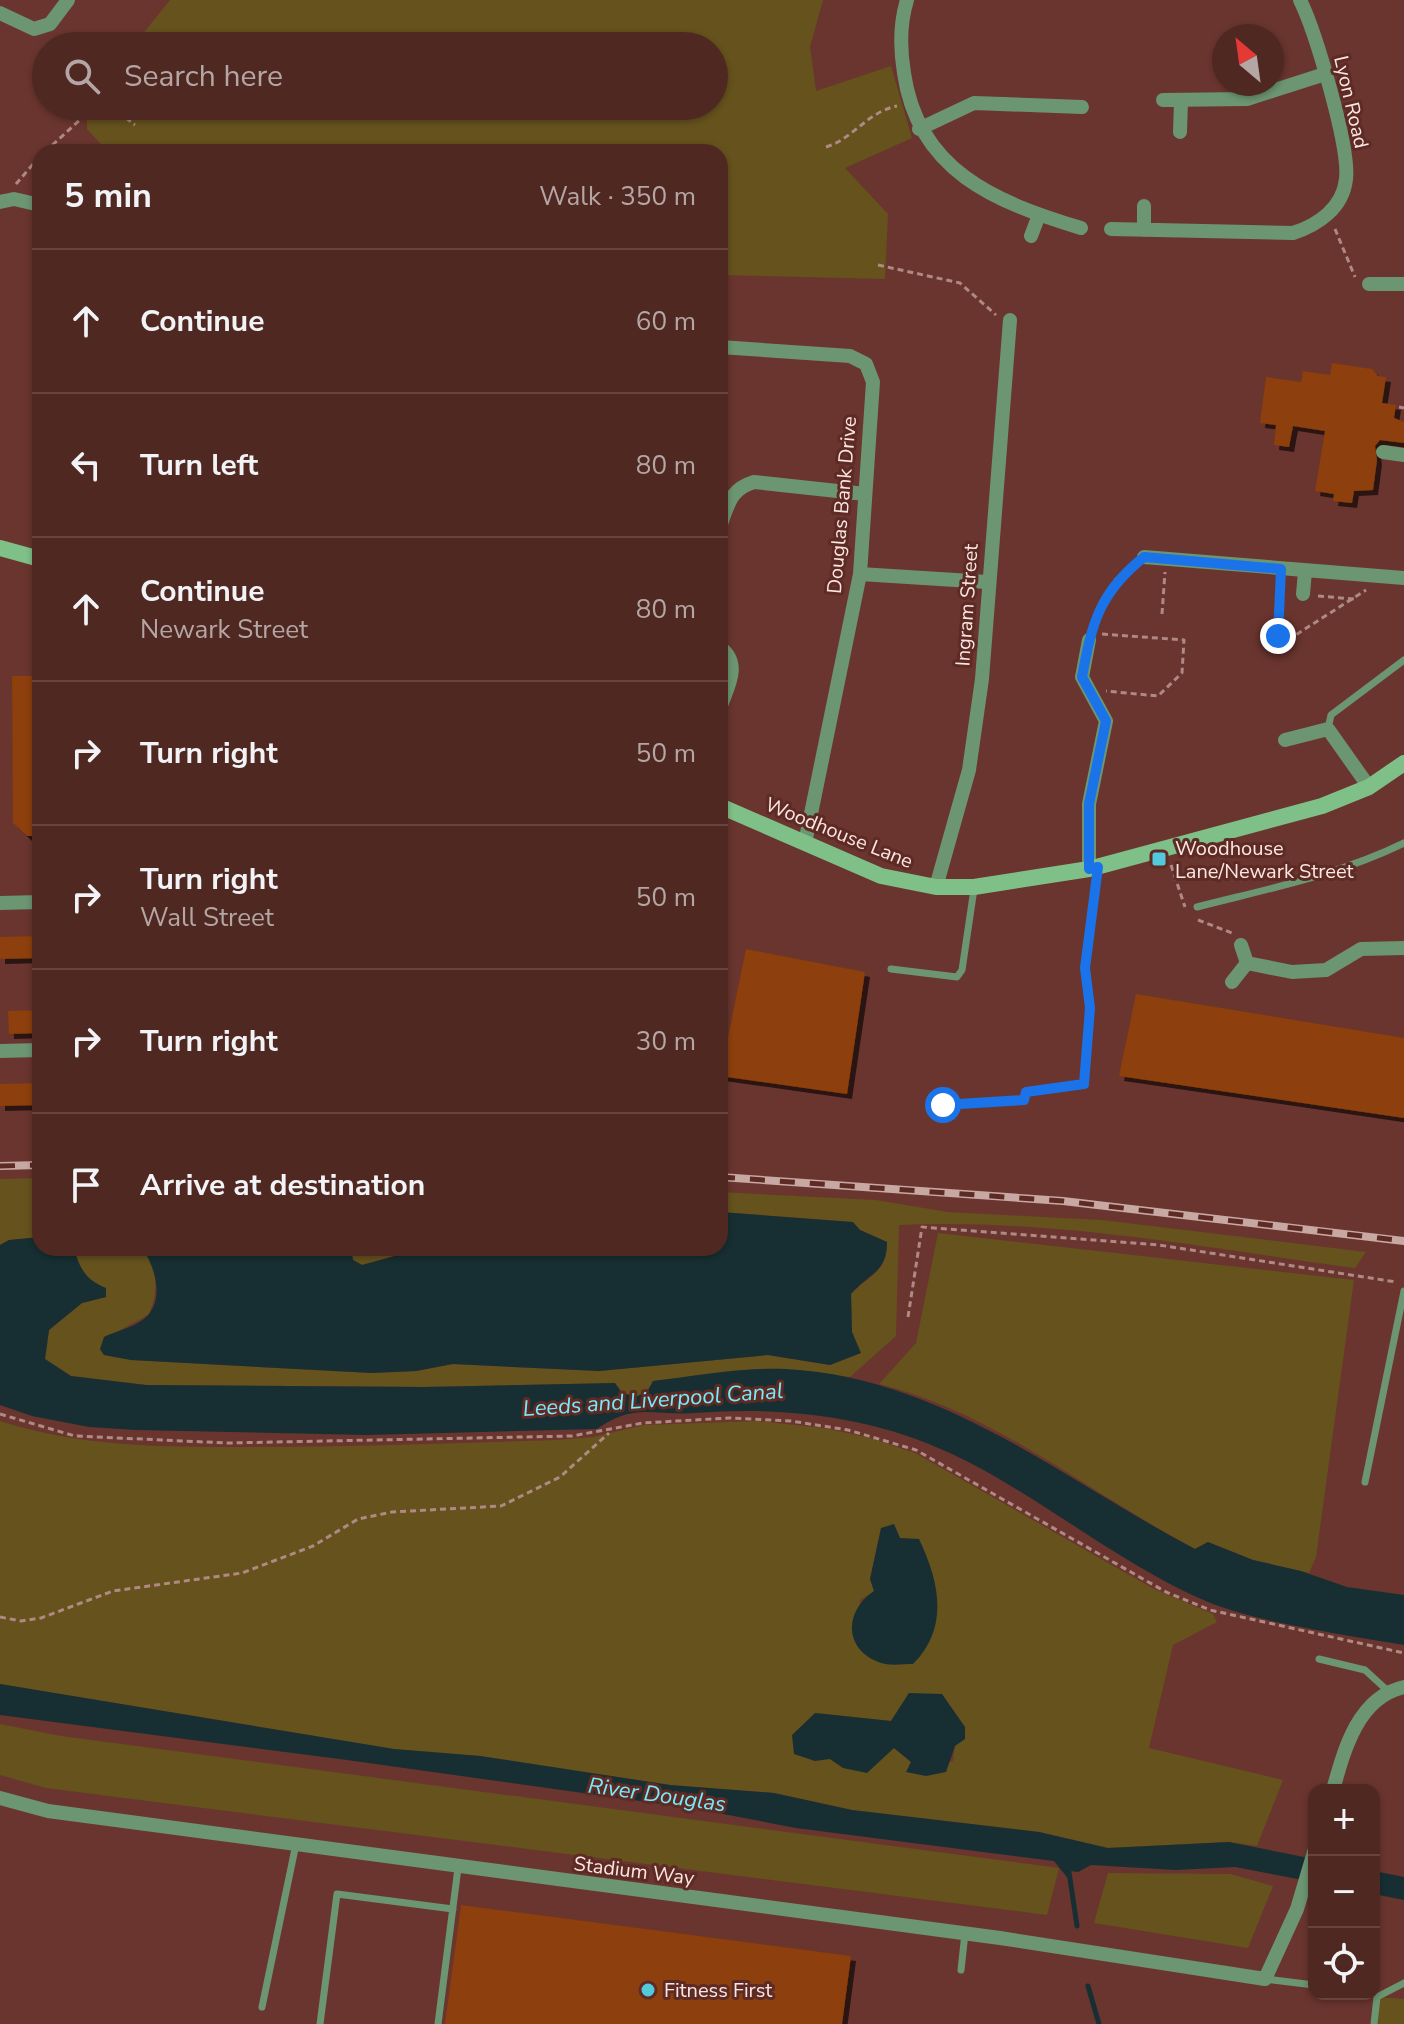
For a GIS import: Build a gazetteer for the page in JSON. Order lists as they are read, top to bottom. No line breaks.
{"streets":{"main road":["Woodhouse Lane"],"street":["Lyon Road","Douglas Bank Drive","Ingram Street","Stadium Way"]},"crossings":[["Douglas Bank Drive","Woodhouse Lane"],["Ingram Street","Woodhouse Lane"]],"water":["Leeds and Liverpool Canal","River Douglas"],"places":{"transit":["Woodhouse Lane/Newark Street"],"other":["Fitness First"]},"north":"top left","page":{"search":"Search here","heading":["5 min","Walk · 350 m"],"list":[["Continue","60 m"],["Turn left","80 m"],["Continue","Newark Street","80 m"],["Turn right","50 m"],["Turn right","Wall Street","50 m"],["Turn right","30 m"],"Arrive at destination"],"map_buttons":["+","−"]}}
